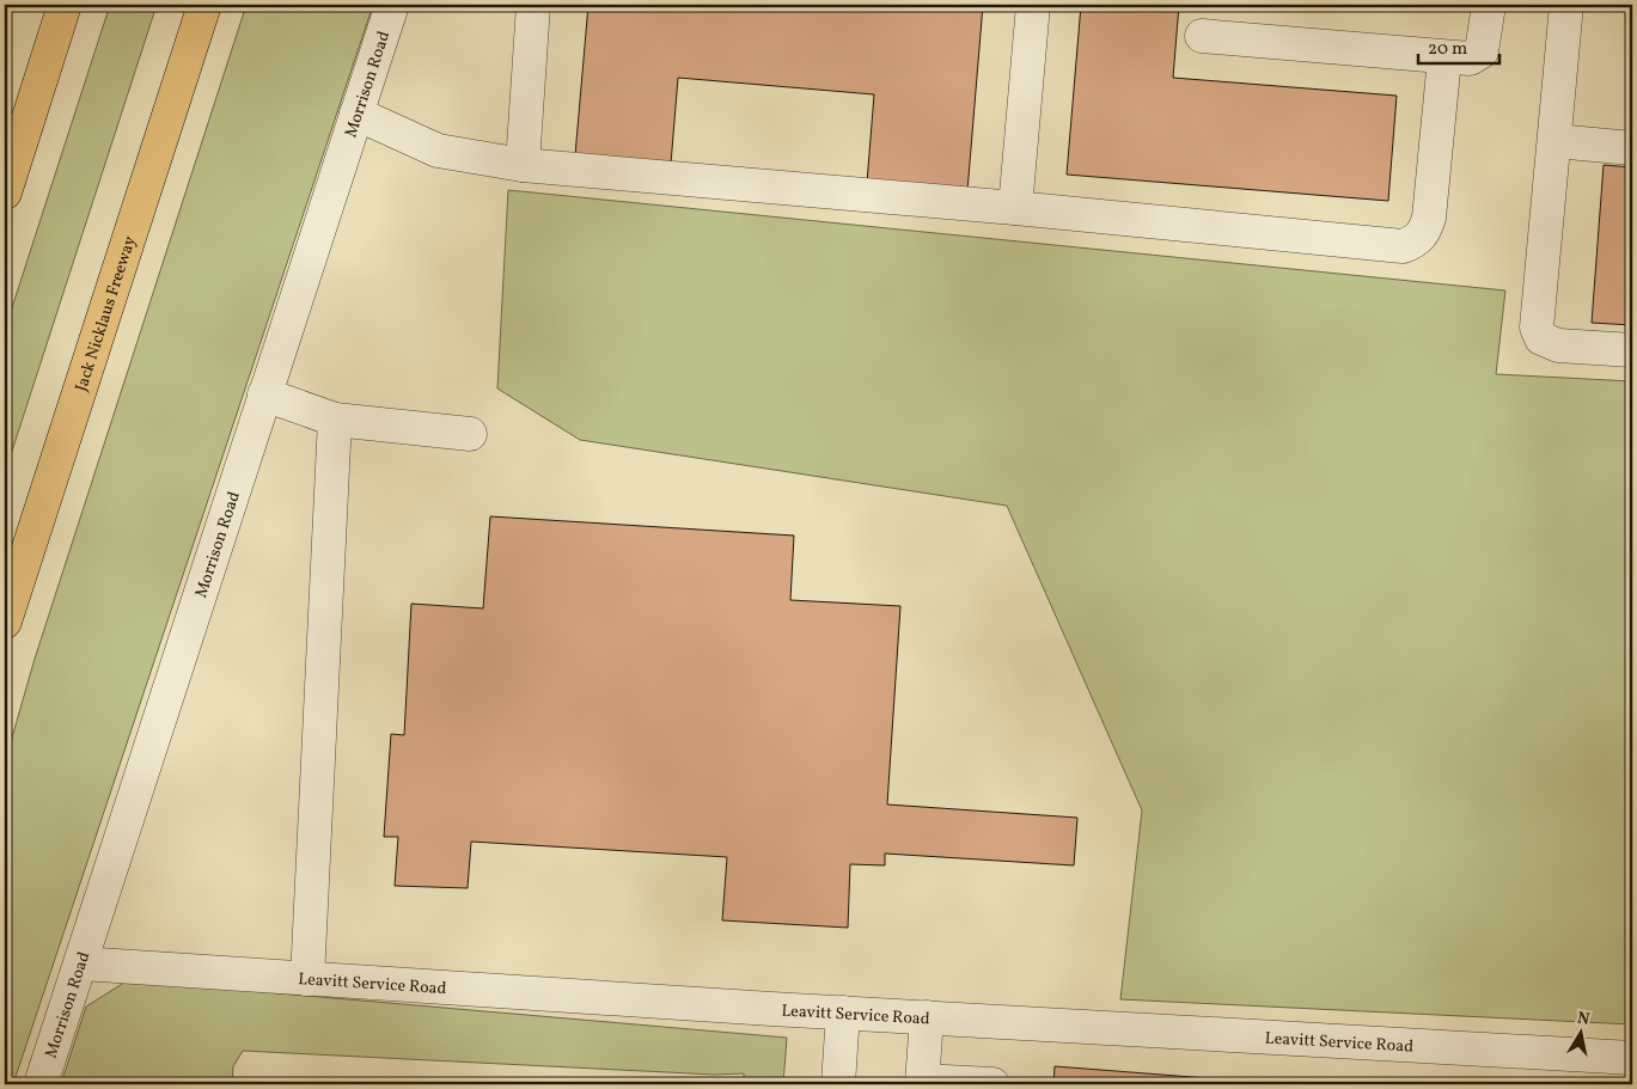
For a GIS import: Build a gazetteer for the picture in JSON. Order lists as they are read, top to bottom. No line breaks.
{"streets":{"highway":["Jack Nicklaus Freeway"],"street":["Morrison Road","Leavitt Service Road"]},"crossings":[["Morrison Road","Leavitt Service Road"]],"scale_bar":"20 m","north":"top"}
